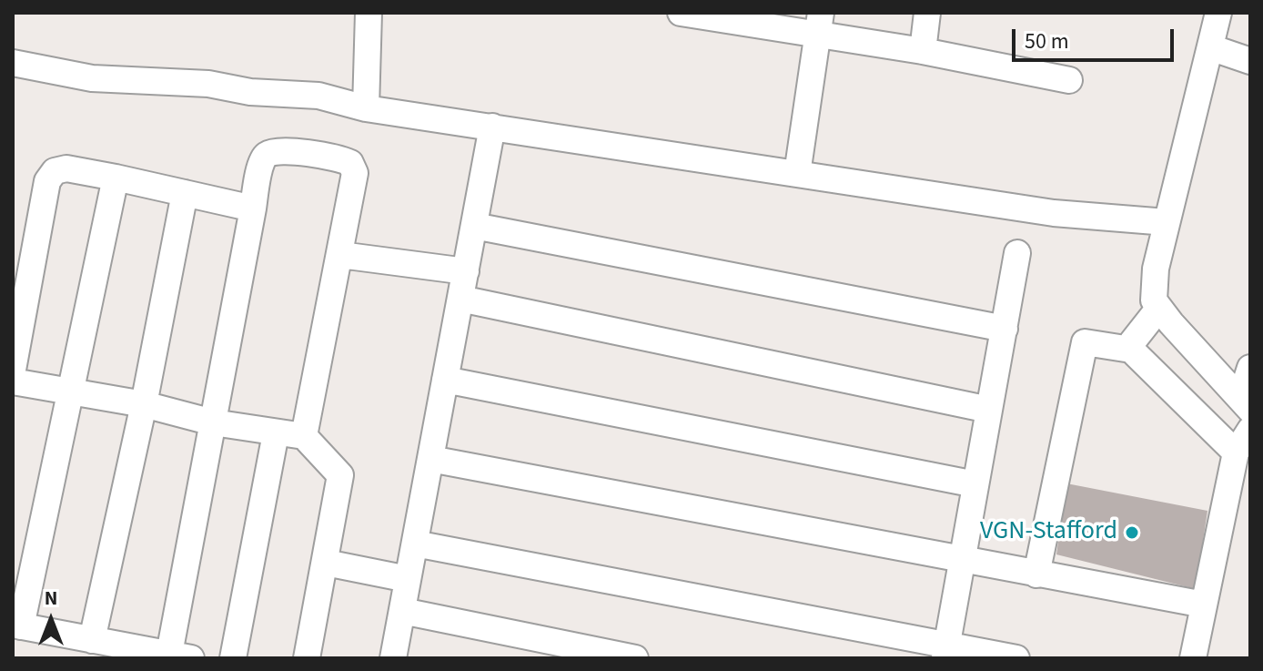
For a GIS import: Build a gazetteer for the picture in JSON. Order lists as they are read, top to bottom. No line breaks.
{"places":["VGN-Stafford"],"scale_bar":"50 m","north":"top"}
